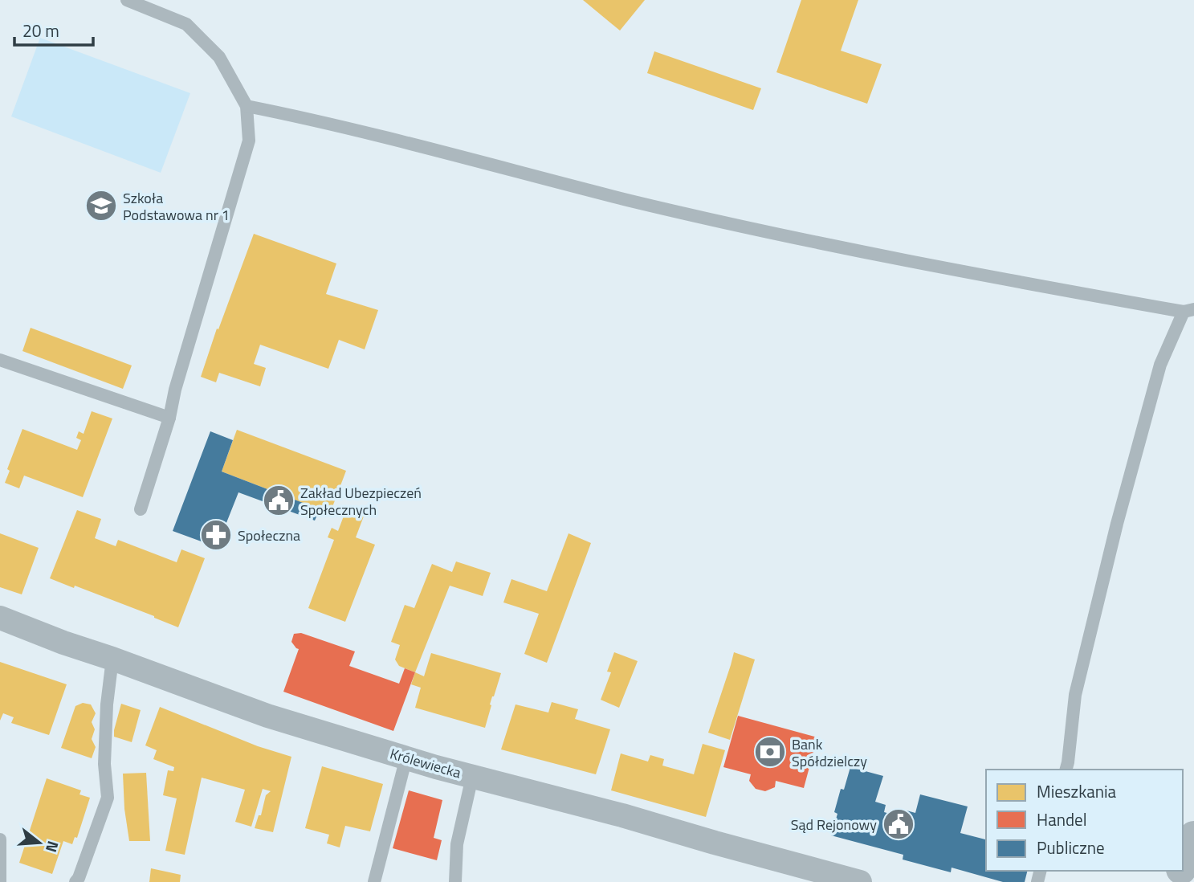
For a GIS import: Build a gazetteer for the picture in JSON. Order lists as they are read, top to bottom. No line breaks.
{"streets":{"street":["Królewiecka"]},"places":{"school or university":["Szkoła Podstawowa nr 1"],"public building":["Zakład Ubezpieczeń Społecznych","Sąd Rejonowy"],"pharmacy":["Społeczna"],"bank":["Bank Spółdzielczy"]},"legend":["Mieszkania","Handel","Publiczne"],"scale_bar":"20 m","north":"right"}
